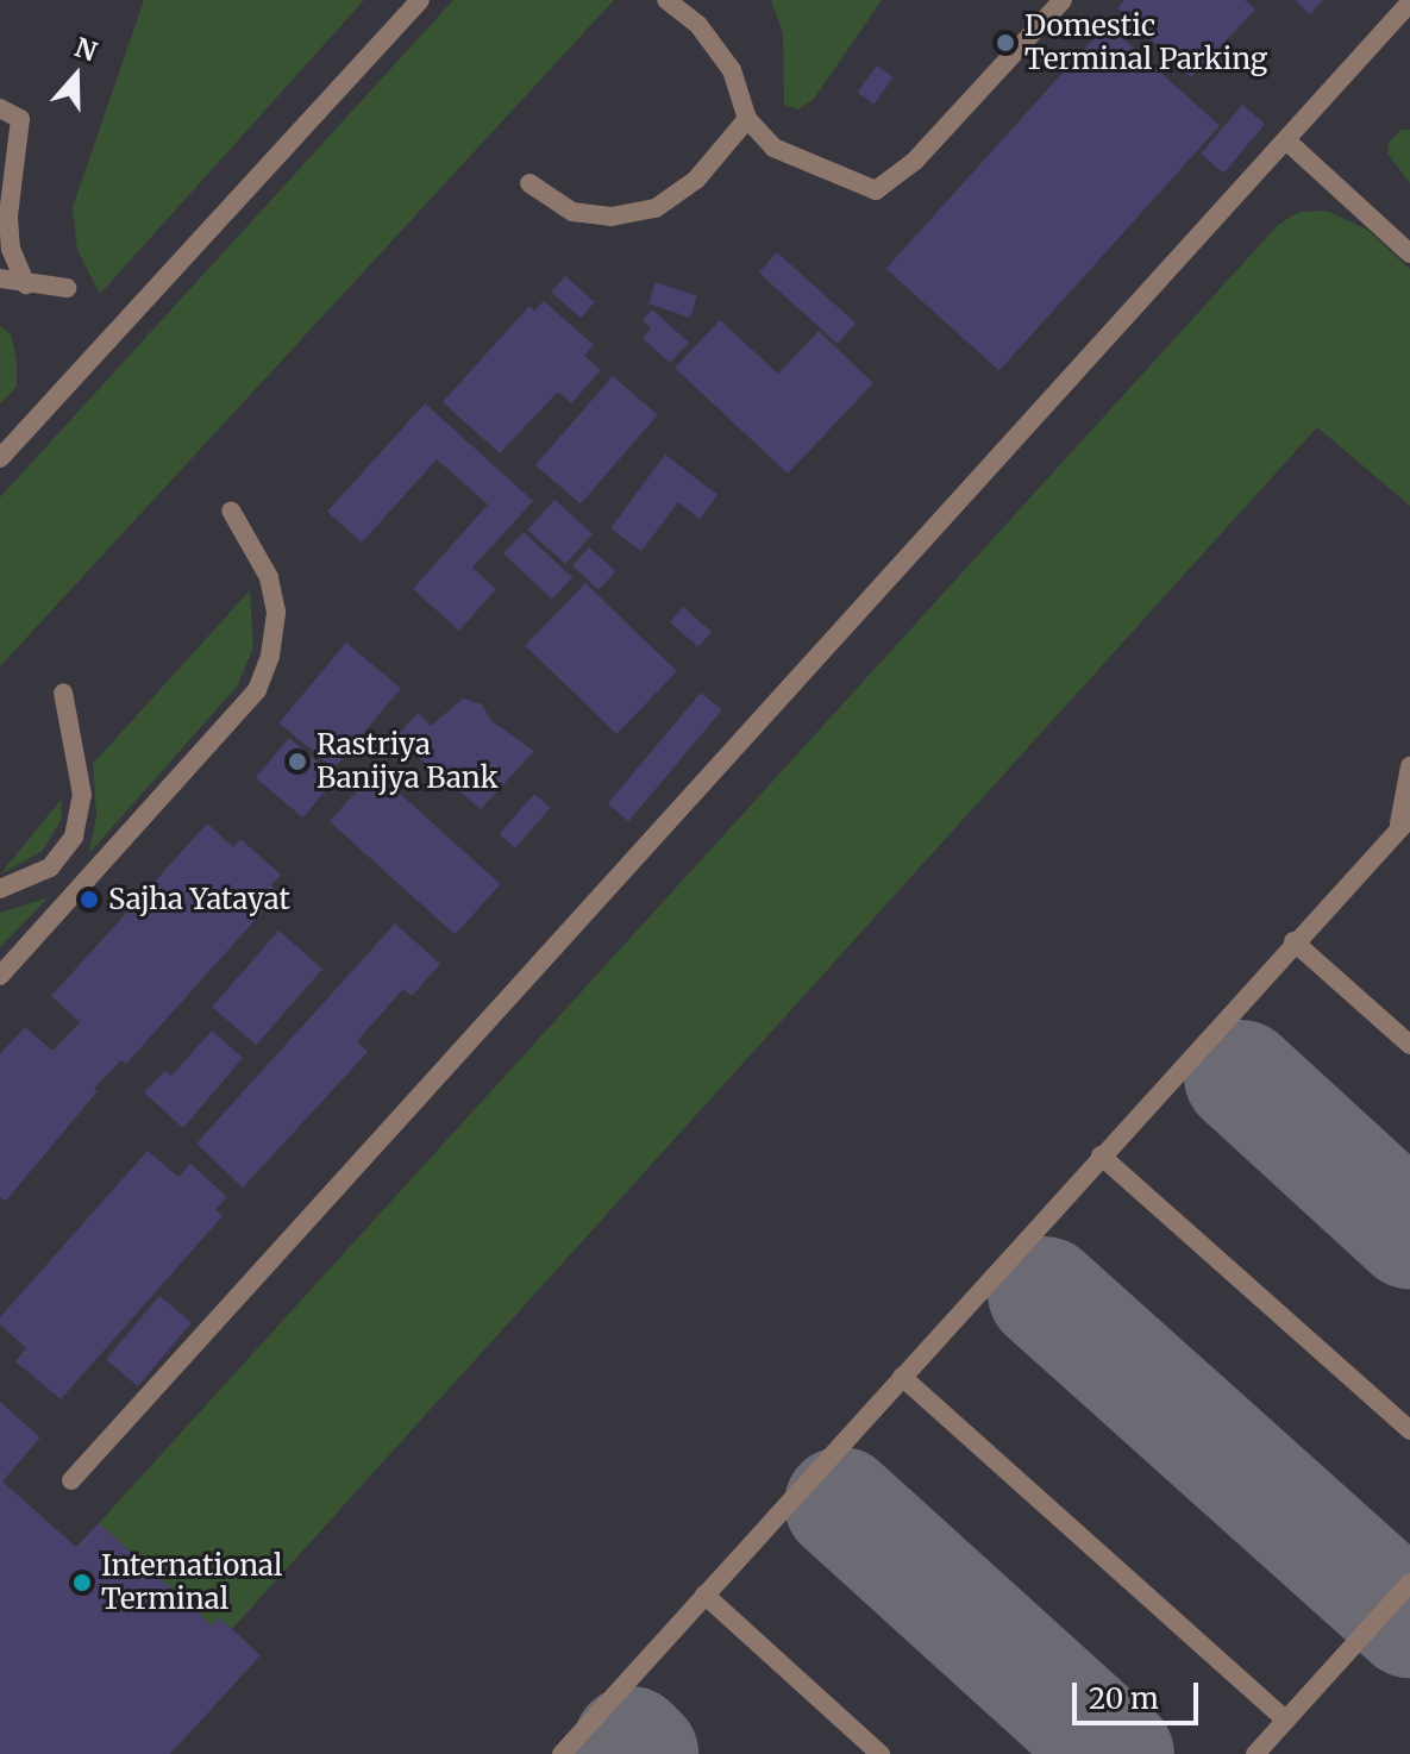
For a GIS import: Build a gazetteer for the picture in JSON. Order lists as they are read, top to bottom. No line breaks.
{"places":["Domestic Terminal Parking","Rastriya Banijya Bank","Sajha Yatayat","International Terminal"],"scale_bar":"20 m","north":"top"}
